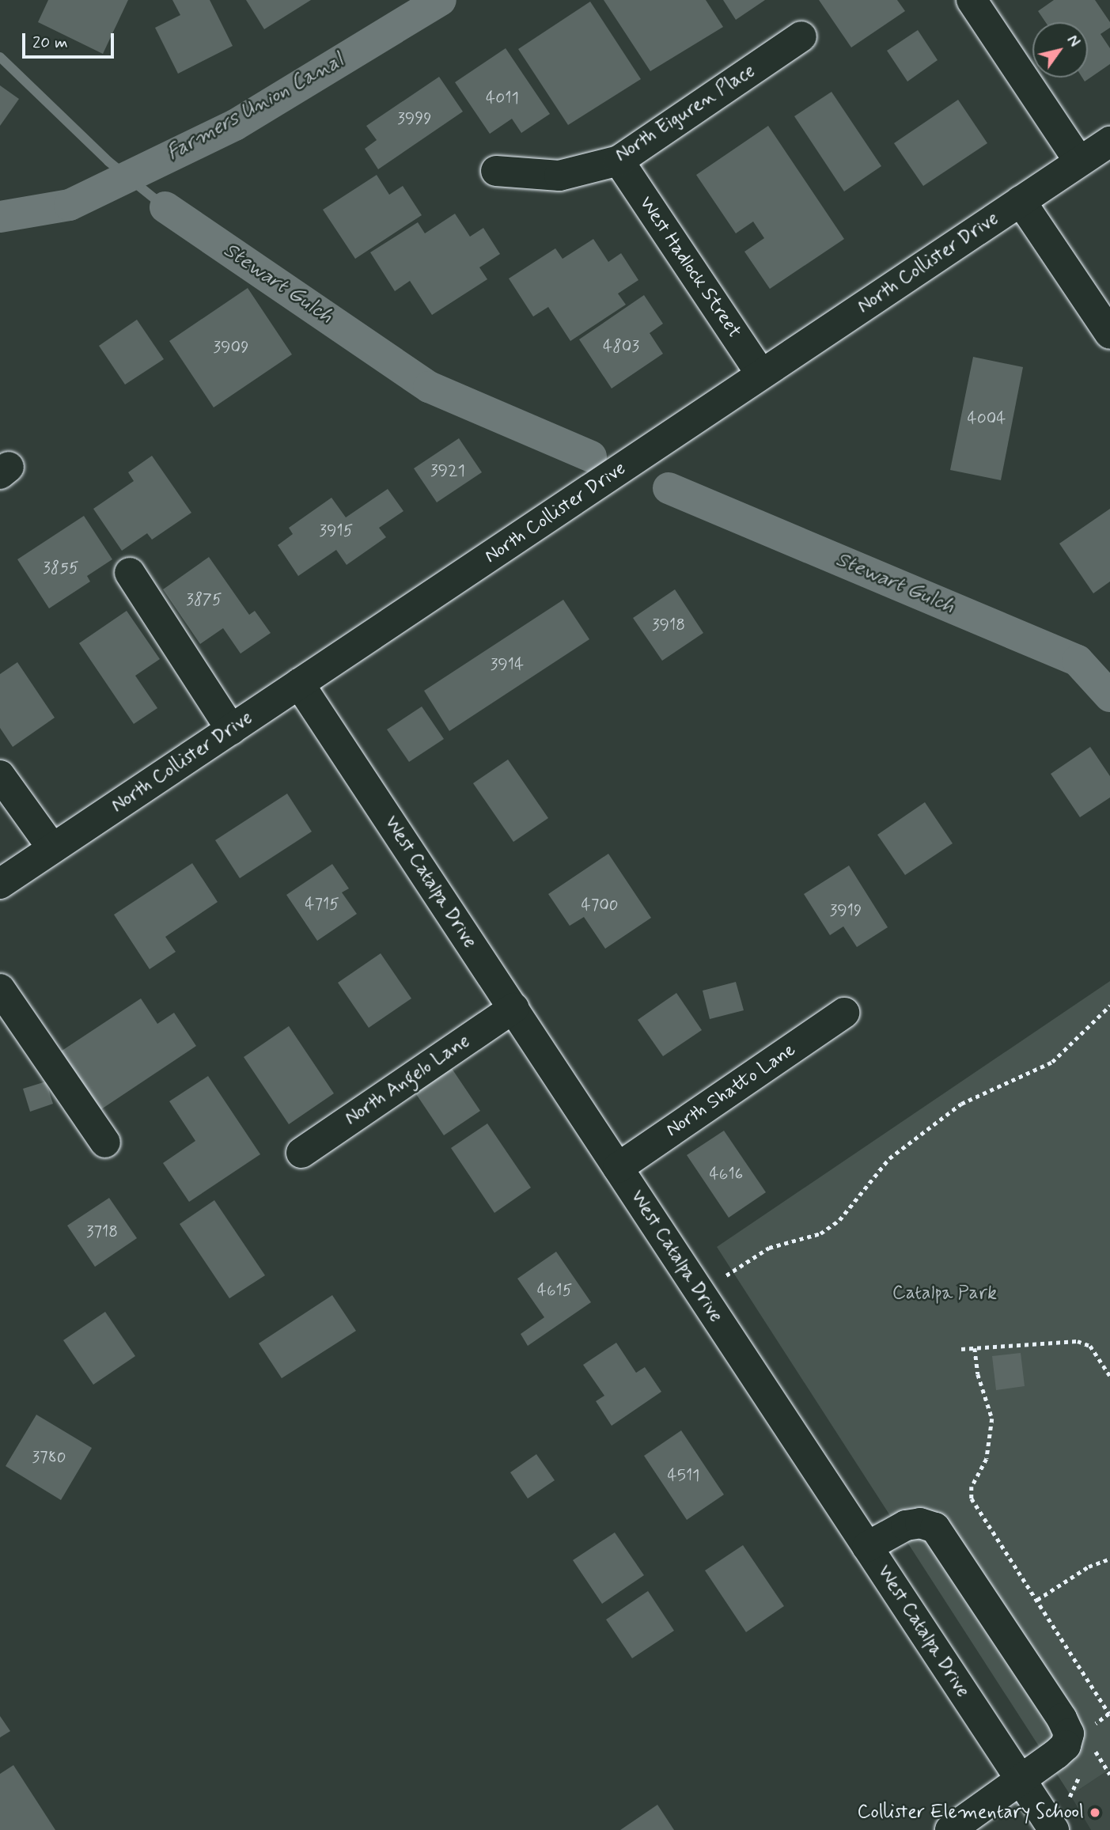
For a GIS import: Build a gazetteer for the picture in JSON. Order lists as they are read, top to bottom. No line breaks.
{"streets":{"street":["North Eiguren Place","North Collister Drive","West Hadlock Street","West Catalpa Drive","North Angelo Lane","North Shatto Lane"]},"crossings":[["North Eiguren Place","West Hadlock Street"],["North Collister Drive","West Hadlock Street"],["North Collister Drive","West Catalpa Drive"],["West Catalpa Drive","North Angelo Lane"],["West Catalpa Drive","North Shatto Lane"]],"water":["Farmers Union Canal","Stewart Gulch"],"parks":["Catalpa Park"],"places":["Collister Elementary School"],"house_numbers":["4011","3999","4803","3909","4004","3921","3915","3855","3875","3918","3914","4715","4700","3919","4616","3718","4615","3780","4511"],"scale_bar":"20 m","north":"top right"}
